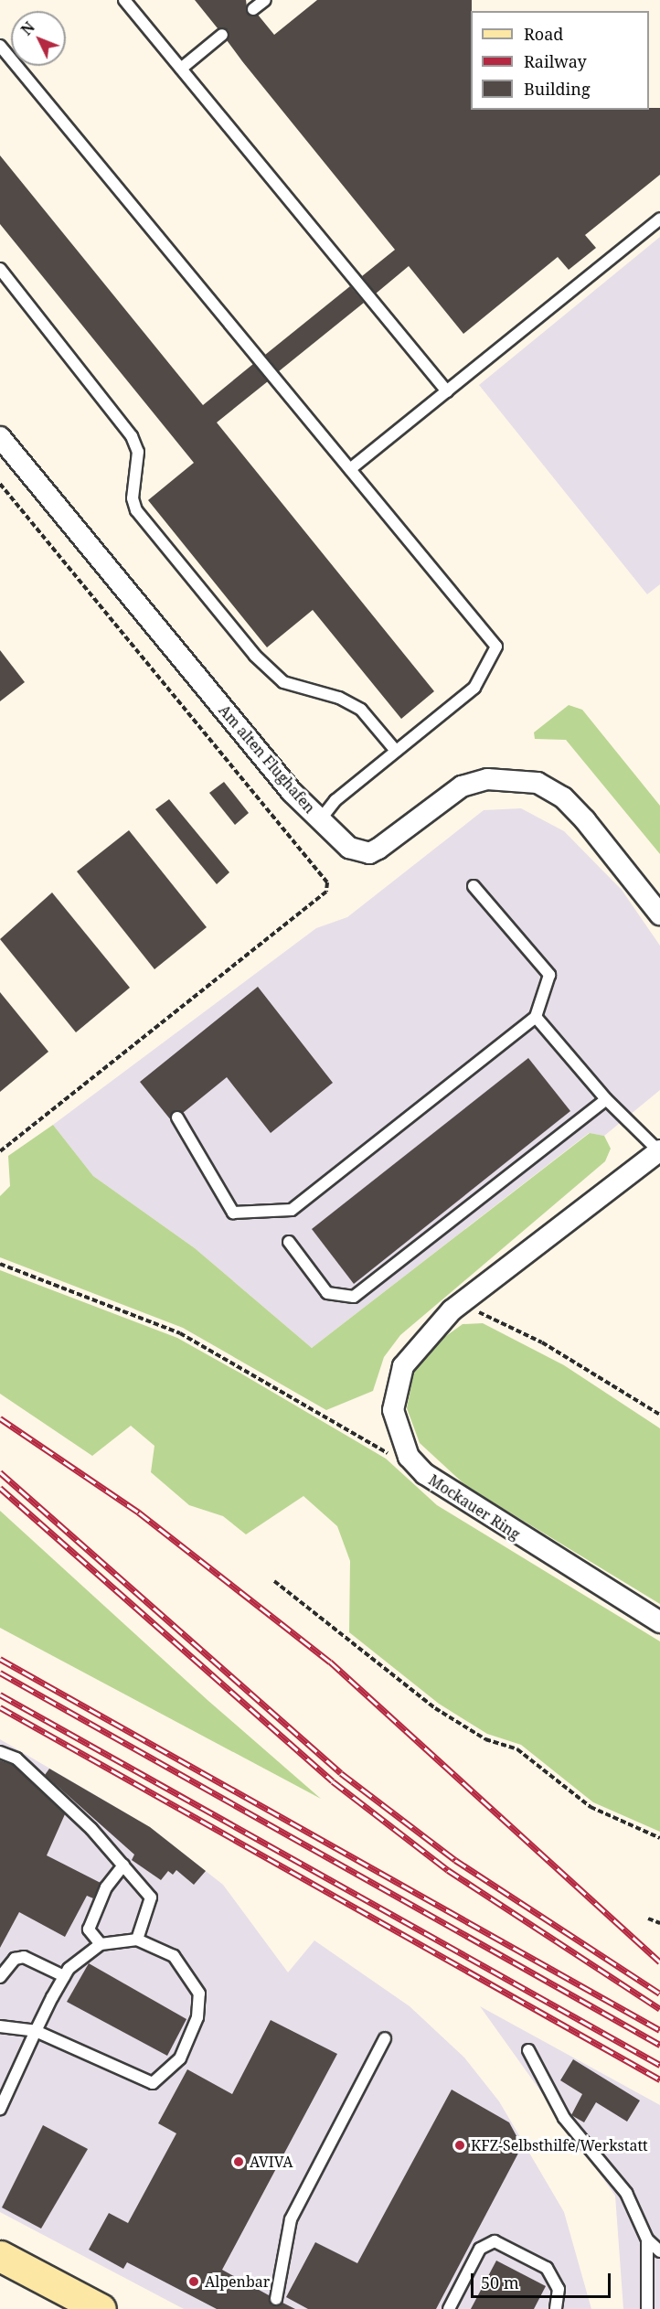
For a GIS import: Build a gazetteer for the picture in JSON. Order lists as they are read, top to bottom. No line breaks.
{"streets":{"street":["Am alten Flughafen","Mockauer Ring"]},"places":["KFZ-Selbsthilfe/Werkstatt","AVIVA","Alpenbar"],"legend":["Road","Railway","Building"],"scale_bar":"50 m","north":"top left"}
